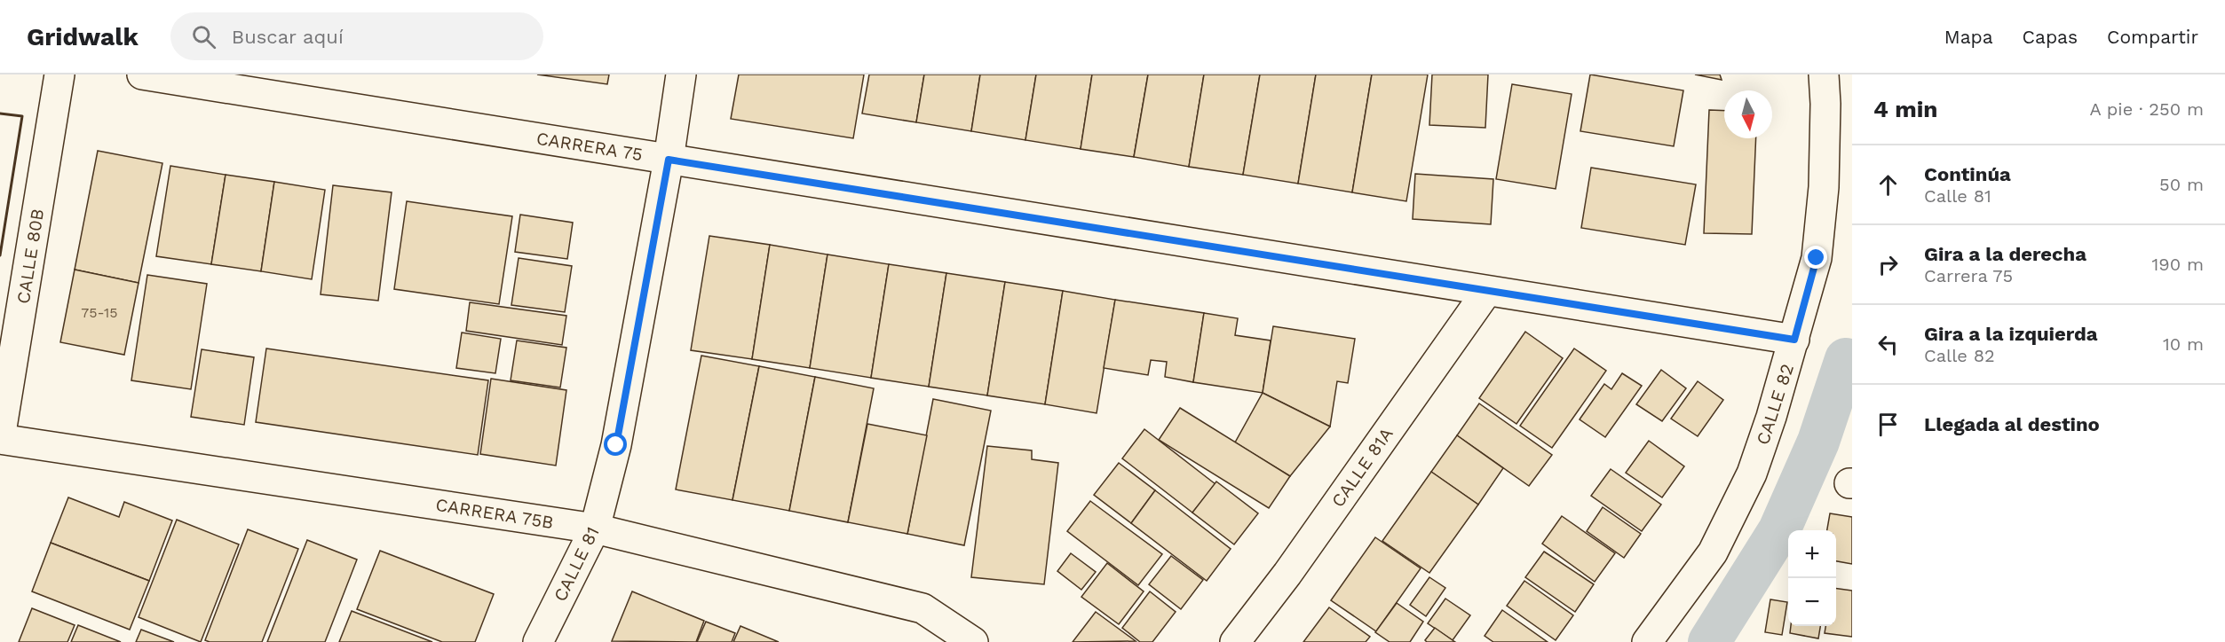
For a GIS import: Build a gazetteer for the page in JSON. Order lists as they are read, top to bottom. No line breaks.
{"streets":{"street":["CARRERA 75","CALLE 80B","CALLE 82","CALLE 81A","CARRERA 75B","CALLE 81"]},"crossings":[["CARRERA 75","CALLE 82"],["CARRERA 75","CALLE 81A"],["CARRERA 75","CALLE 81"],["CALLE 80B","CARRERA 75B"],["CARRERA 75B","CALLE 81"]],"house_numbers":["75-15"],"north":"bottom","page":{"header":"Gridwalk","search":"Buscar aquí","nav":["Mapa","Capas","Compartir"],"heading":["4 min","A pie · 250 m"],"list":[["Continúa","Calle 81","50 m"],["Gira a la derecha","Carrera 75","190 m"],["Gira a la izquierda","Calle 82","10 m"],"Llegada al destino"],"map_buttons":["+","−"]}}
